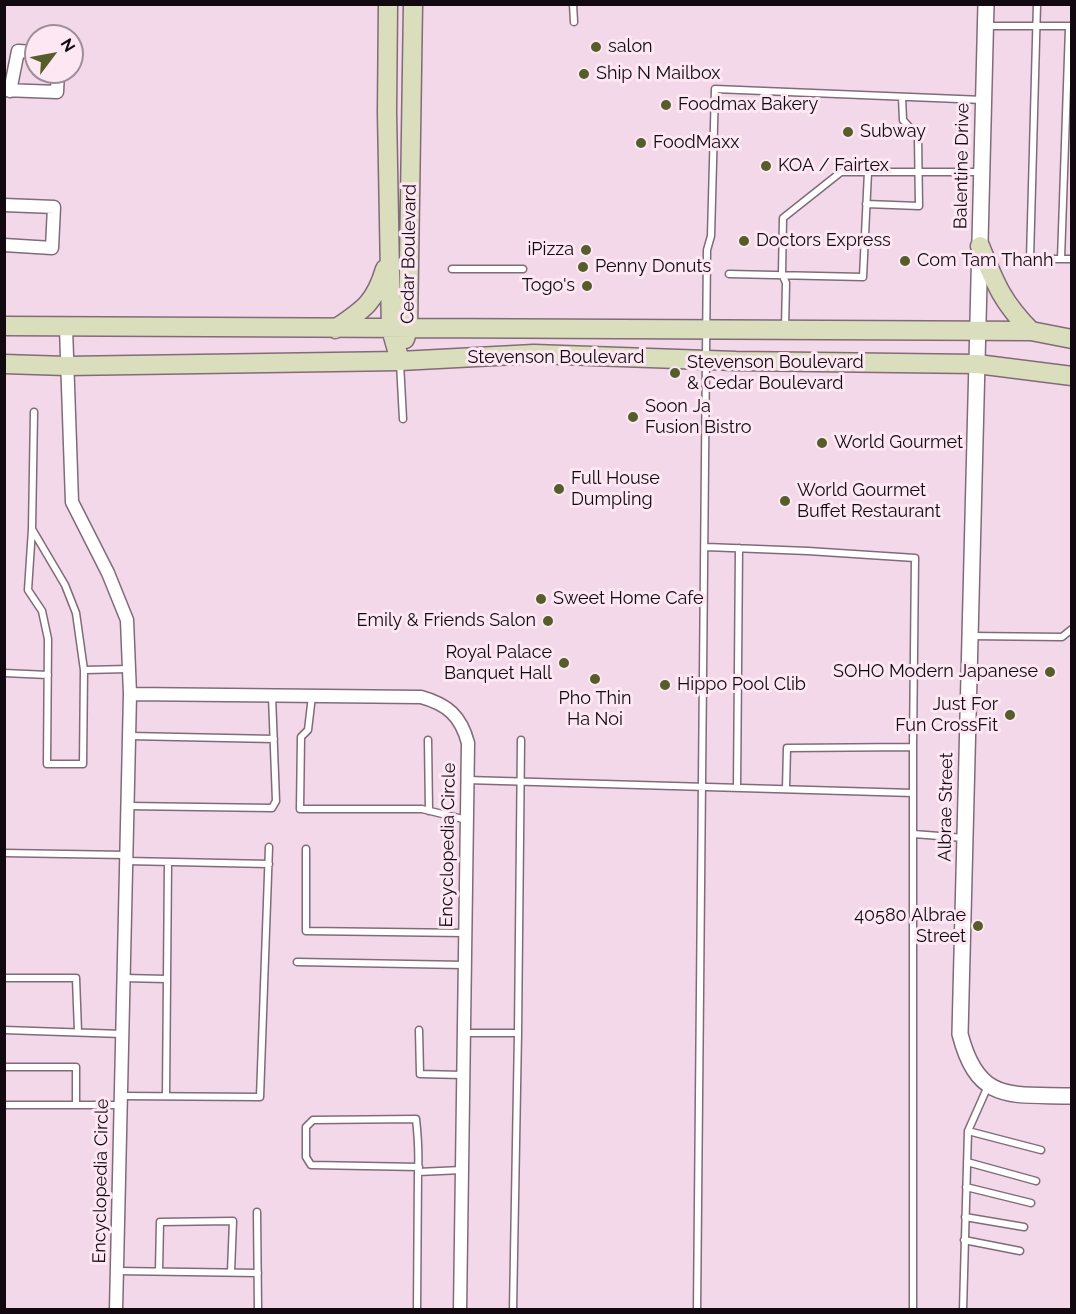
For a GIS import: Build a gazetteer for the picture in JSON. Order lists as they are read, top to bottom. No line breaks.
{"streets":{"main road":["Cedar Boulevard","Stevenson Boulevard"],"street":["Balentine Drive","Albrae Street","Encyclopedia Circle"]},"crossings":[["Balentine Drive","Stevenson Boulevard"],["Balentine Drive","Albrae Street"],["Cedar Boulevard","Stevenson Boulevard"],["Stevenson Boulevard","Albrae Street"],["Stevenson Boulevard","Encyclopedia Circle"]],"places":["salon","Ship N Mailbox","Foodmax Bakery","Subway","FoodMaxx","KOA / Fairtex","Doctors Express","iPizza","Com Tam Thanh","Penny Donuts","Togo's","Stevenson Boulevard & Cedar Boulevard","Soon Ja Fusion Bistro","World Gourmet","Full House Dumpling","World Gourmet Buffet Restaurant","Sweet Home Cafe","Emily & Friends Salon","Royal Palace Banquet Hall","SOHO Modern Japanese","Pho Thin Ha Noi","Hippo Pool Clib","Just For Fun CrossFit","40580 Albrae Street"],"north":"top right"}
